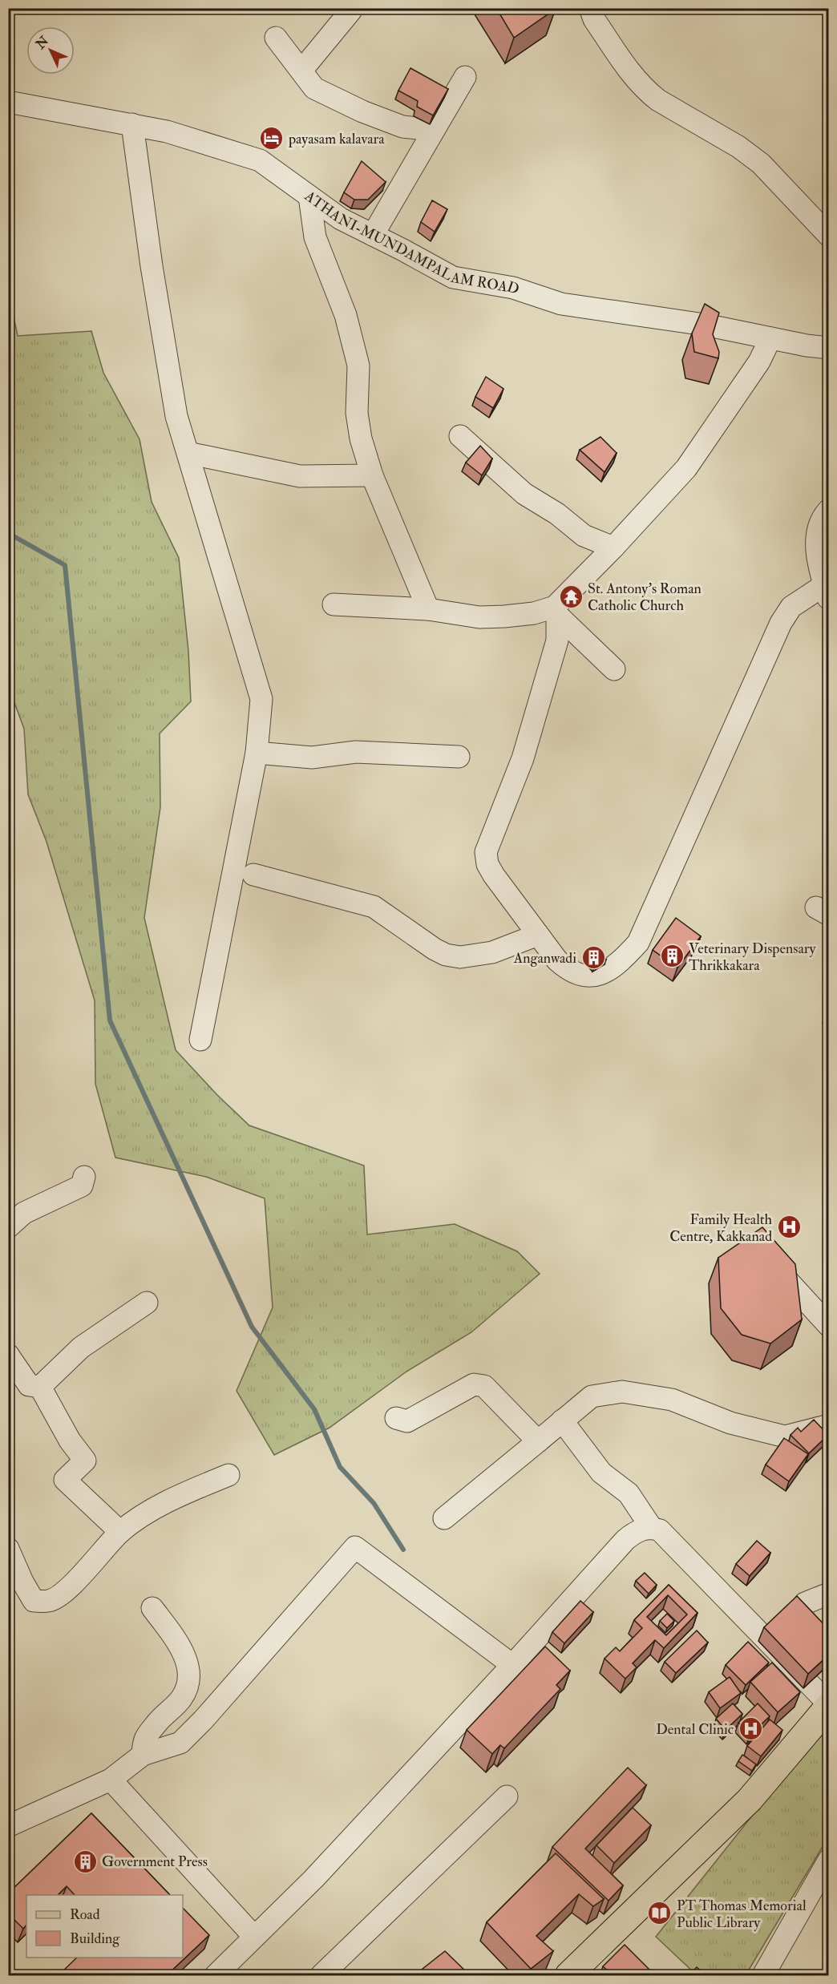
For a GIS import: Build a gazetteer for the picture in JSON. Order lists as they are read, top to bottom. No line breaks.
{"streets":{"street":["ATHANI-MUNDAMPALAM ROAD"]},"places":{"hotel":["payasam kalavara"],"temple":["St. Antony's Roman Catholic Church"],"building":["Veterinary Dispensary Thrikkakara","Anganwadi","Government Press"],"hospital":["Family Health Centre, Kakkanad","Dental Clinic"],"library":["PT Thomas Memorial Public Library"]},"legend":["Road","Building"],"north":"top left"}
